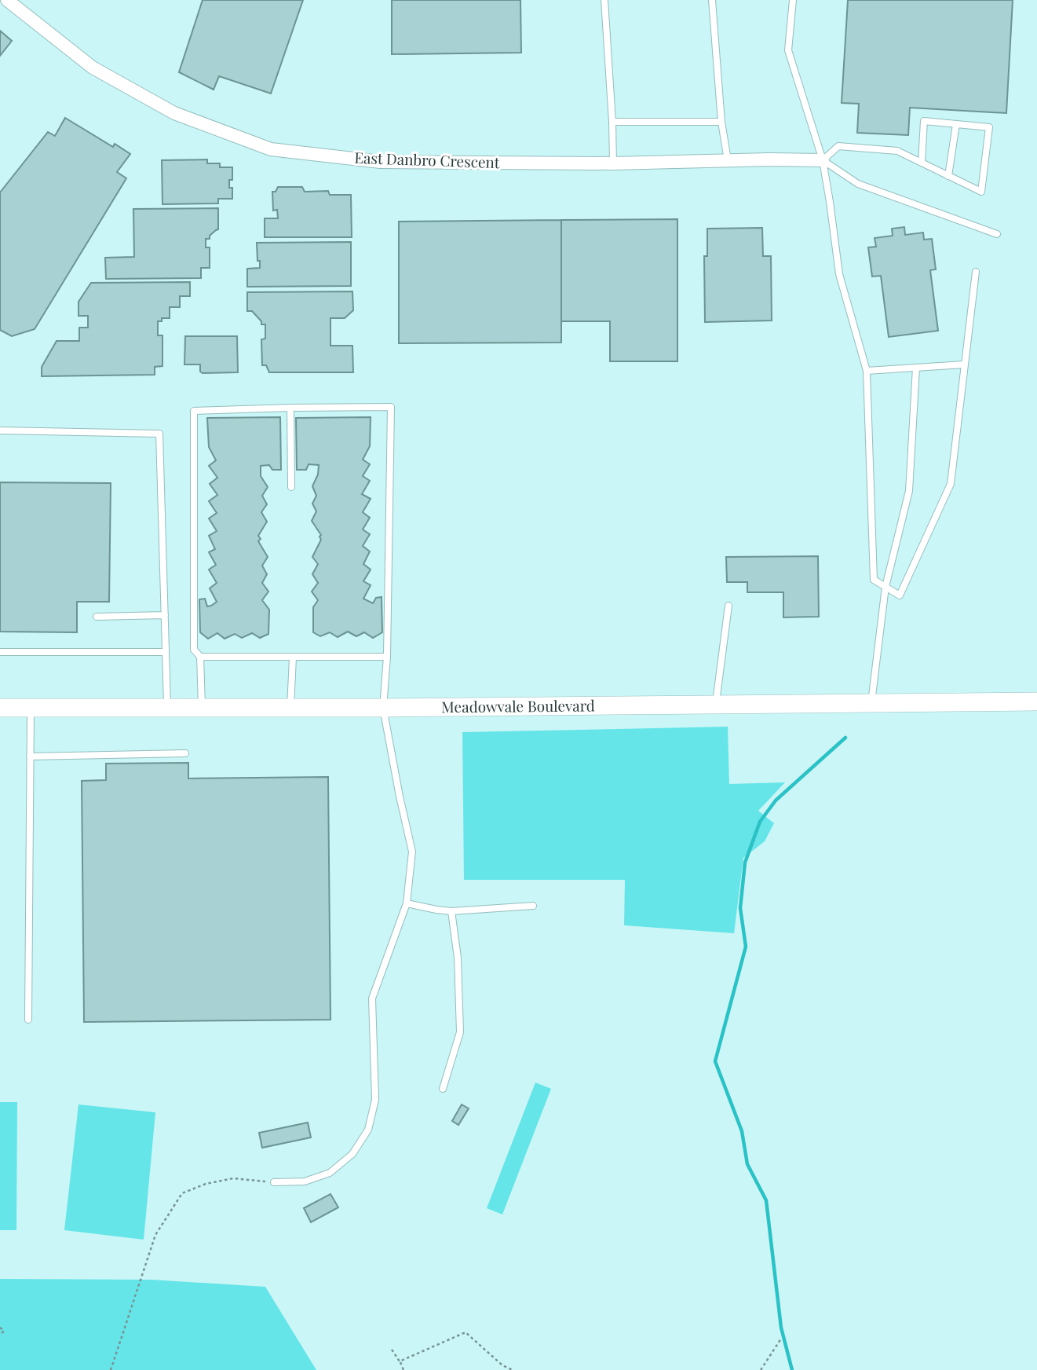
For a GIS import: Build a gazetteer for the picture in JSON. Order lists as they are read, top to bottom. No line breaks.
{"streets":{"main road":["Meadowvale Boulevard"],"street":["East Danbro Crescent"]}}
